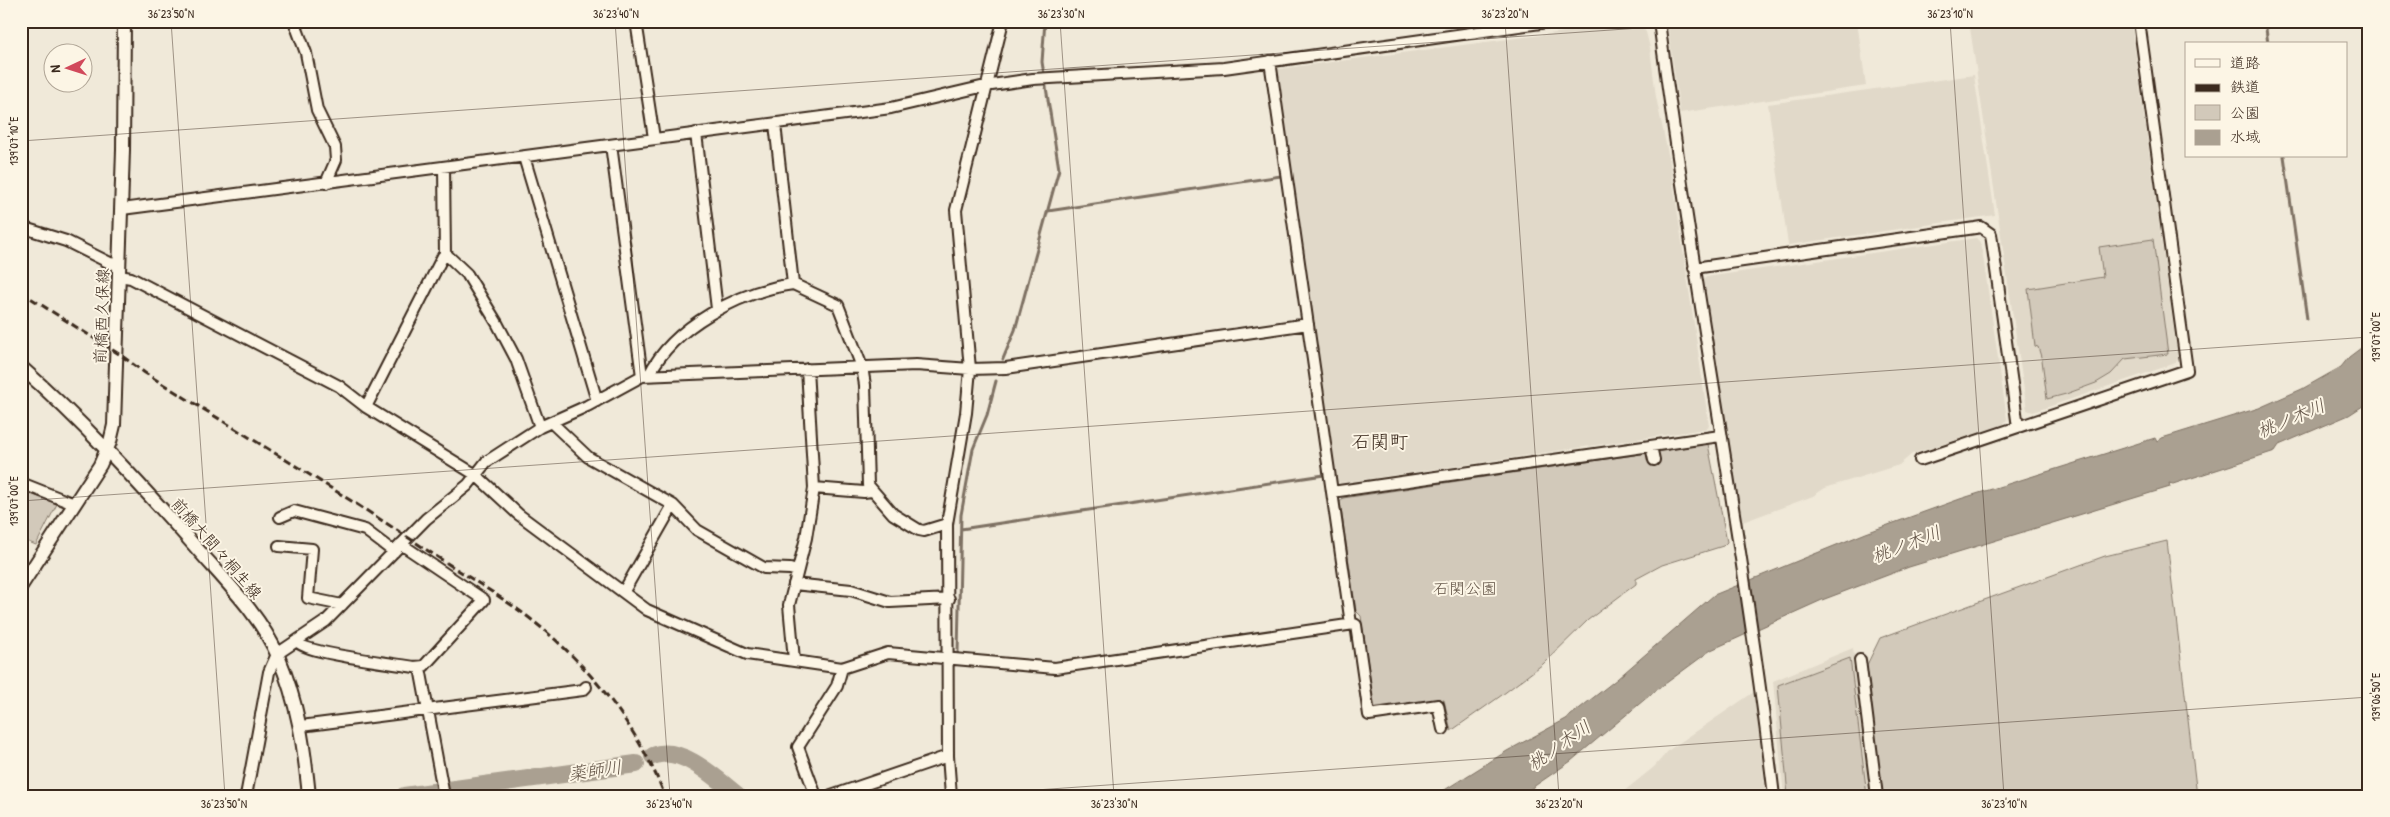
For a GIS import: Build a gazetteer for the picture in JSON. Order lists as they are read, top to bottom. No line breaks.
{"streets":{"main road":["前橋西久保線","前橋大間々桐生線"]},"crossings":[["前橋西久保線","前橋大間々桐生線"]],"districts":["石関町"],"water":["桃ノ木川","薬師川"],"parks":["石関公園"],"legend":["道路","鉄道","公園","水域"],"north":"left","coordinates":["36°23'50\"N","36°23'40\"N","36°23'30\"N","36°23'20\"N","36°23'10\"N","139°07'10\"E","139°07'00\"E","139°06'50\"E"]}
